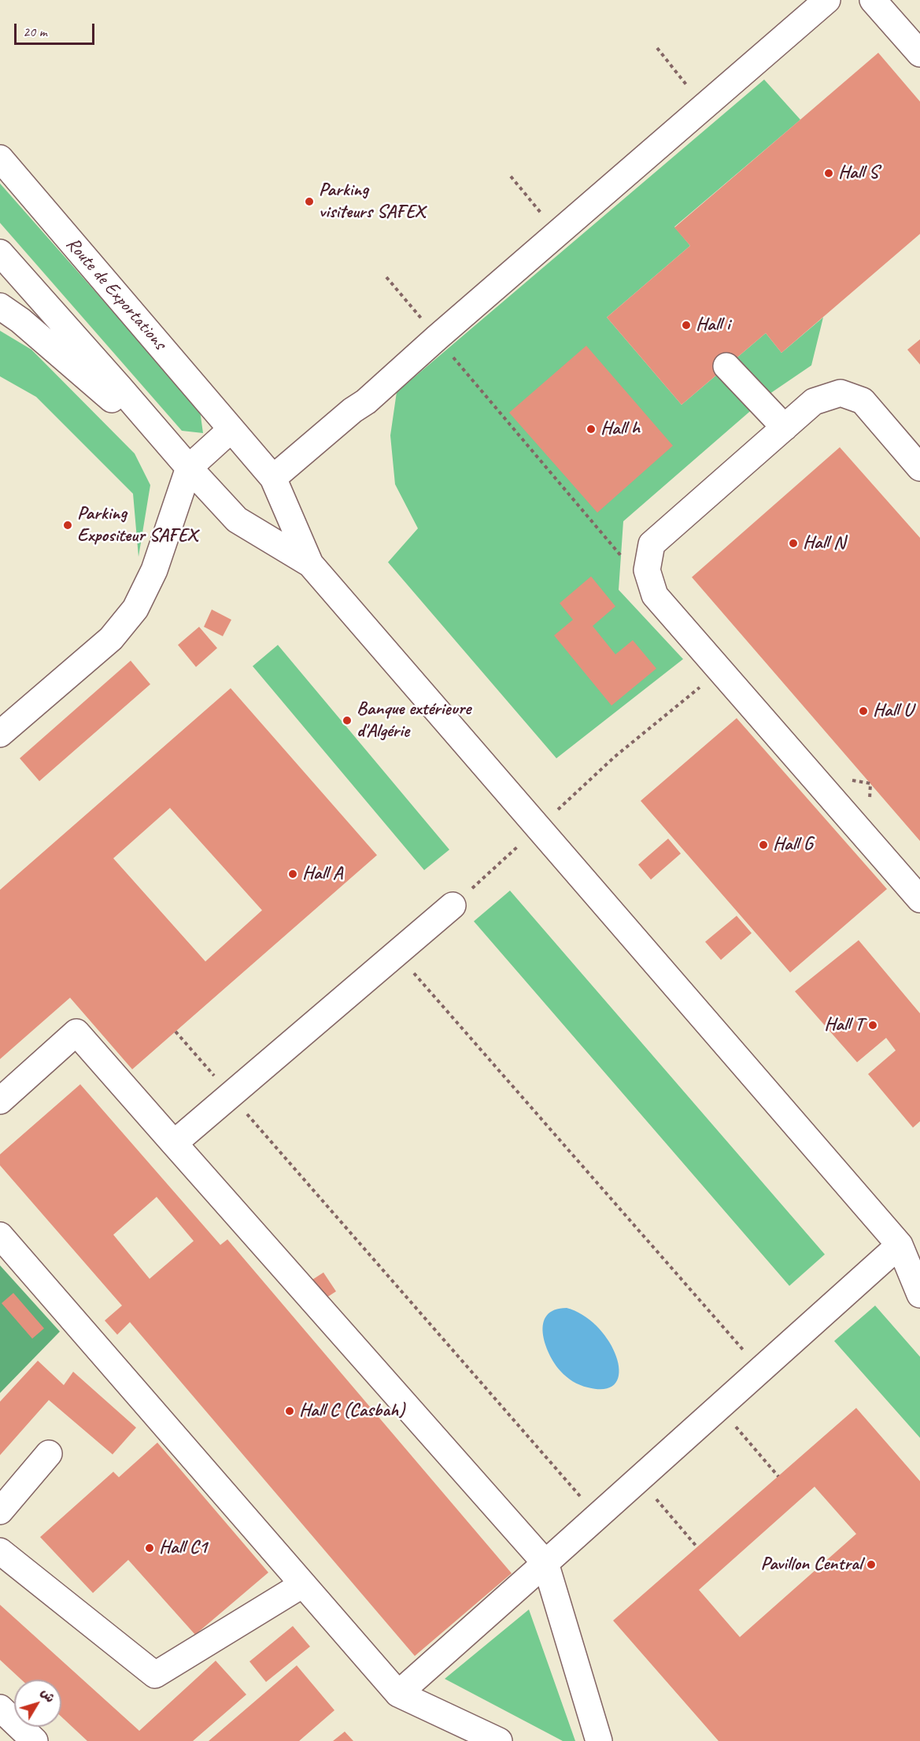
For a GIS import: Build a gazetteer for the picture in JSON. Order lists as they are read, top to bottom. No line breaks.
{"streets":{"street":["Route de Exportations"]},"places":["Hall S","Parking visiteurs SAFEX","Hall i","Hall h","Parking Expositeur SAFEX","Hall N","Hall U","Banque extérieure d'Algérie","Hall G","Hall A","Hall T","Hall C (Casbah)","Hall C1","Pavillon Central"],"scale_bar":"20 m","north":"top right"}
